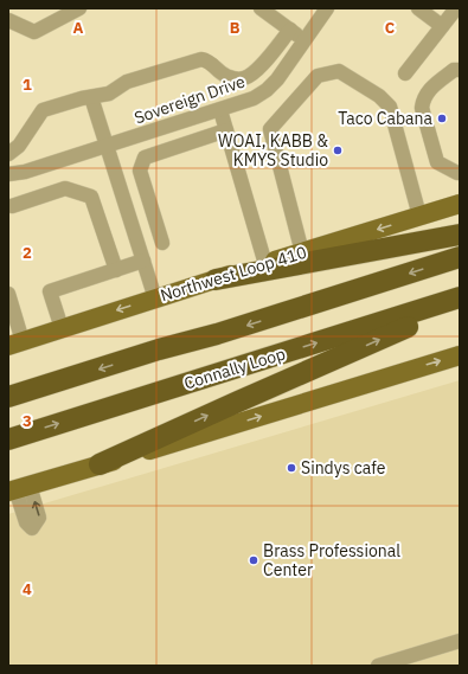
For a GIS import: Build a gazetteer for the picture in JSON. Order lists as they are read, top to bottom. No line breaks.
{"streets":{"highway":["Connally Loop"],"main road":["Northwest Loop 410"],"street":["Sovereign Drive"]},"places":["Taco Cabana","WOAI, KABB & KMYS Studio","Sindys cafe","Brass Professional Center"],"grid":{"columns":["A","B","C"],"rows":["1","2","3","4"]}}
